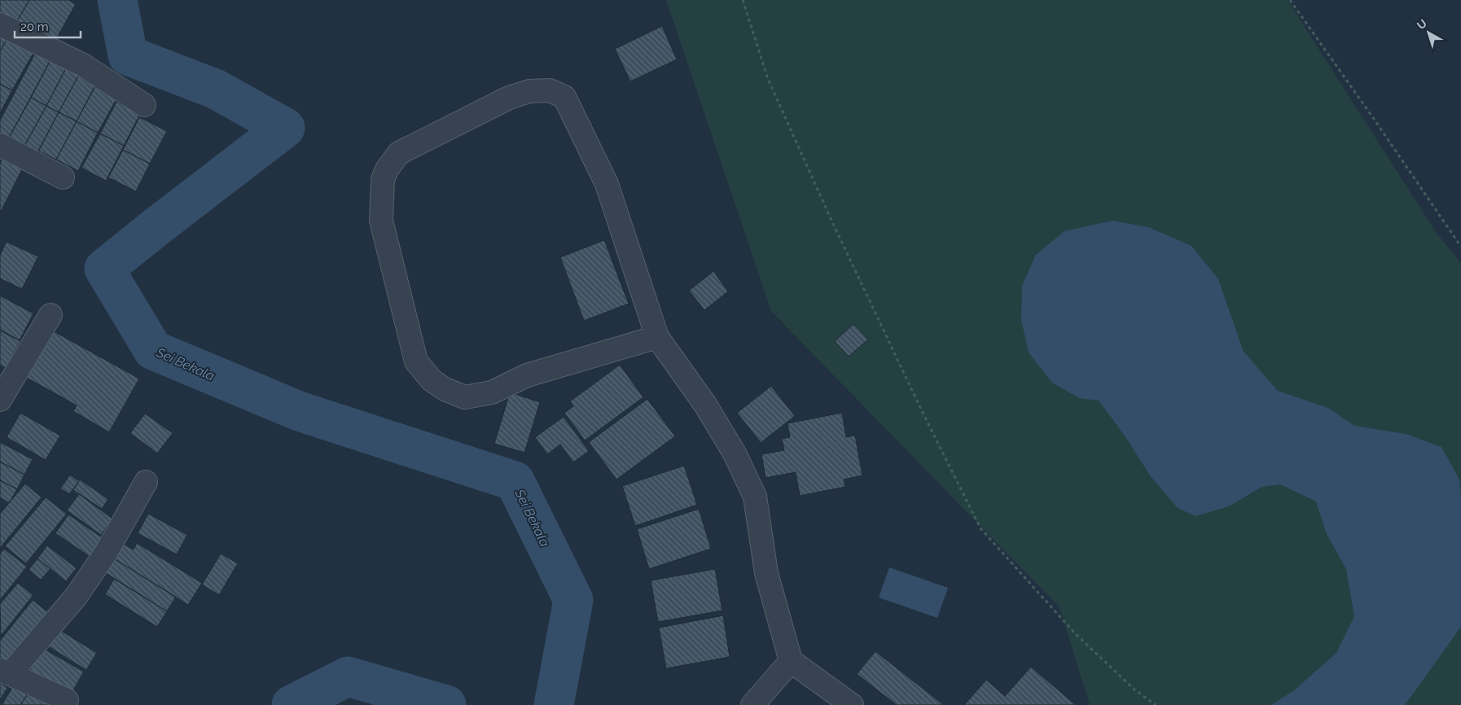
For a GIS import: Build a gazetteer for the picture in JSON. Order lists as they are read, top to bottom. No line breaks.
{"water":["Sei Bekala"],"scale_bar":"20 m","north":"top left"}
